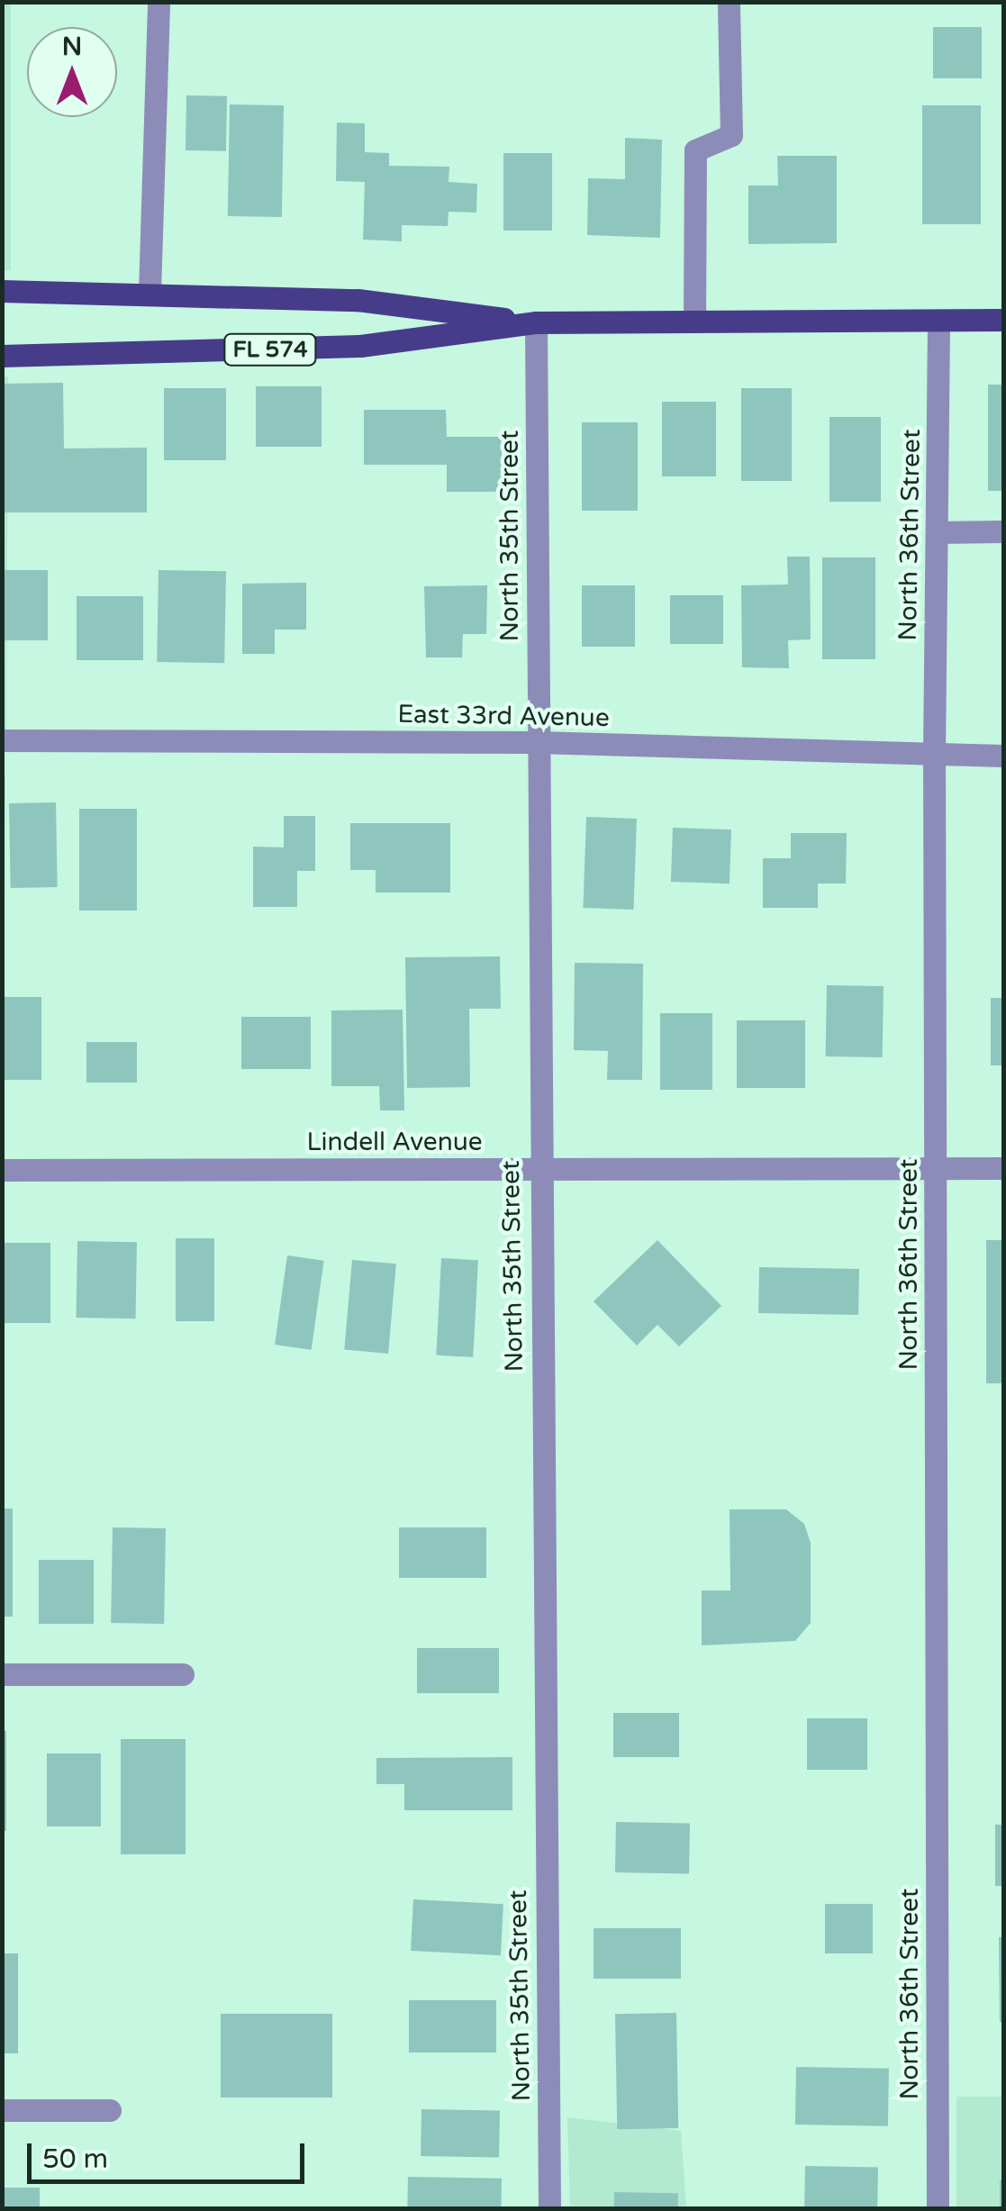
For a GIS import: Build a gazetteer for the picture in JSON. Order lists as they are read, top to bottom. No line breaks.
{"streets":{"main road":["FL 574"],"street":["North 36th Street","North 35th Street","East 33rd Avenue","Lindell Avenue"]},"crossings":[["FL 574","North 36th Street"],["FL 574","North 35th Street"],["North 36th Street","East 33rd Avenue"],["North 36th Street","Lindell Avenue"],["North 35th Street","East 33rd Avenue"],["North 35th Street","Lindell Avenue"]],"scale_bar":"50 m","north":"top"}
